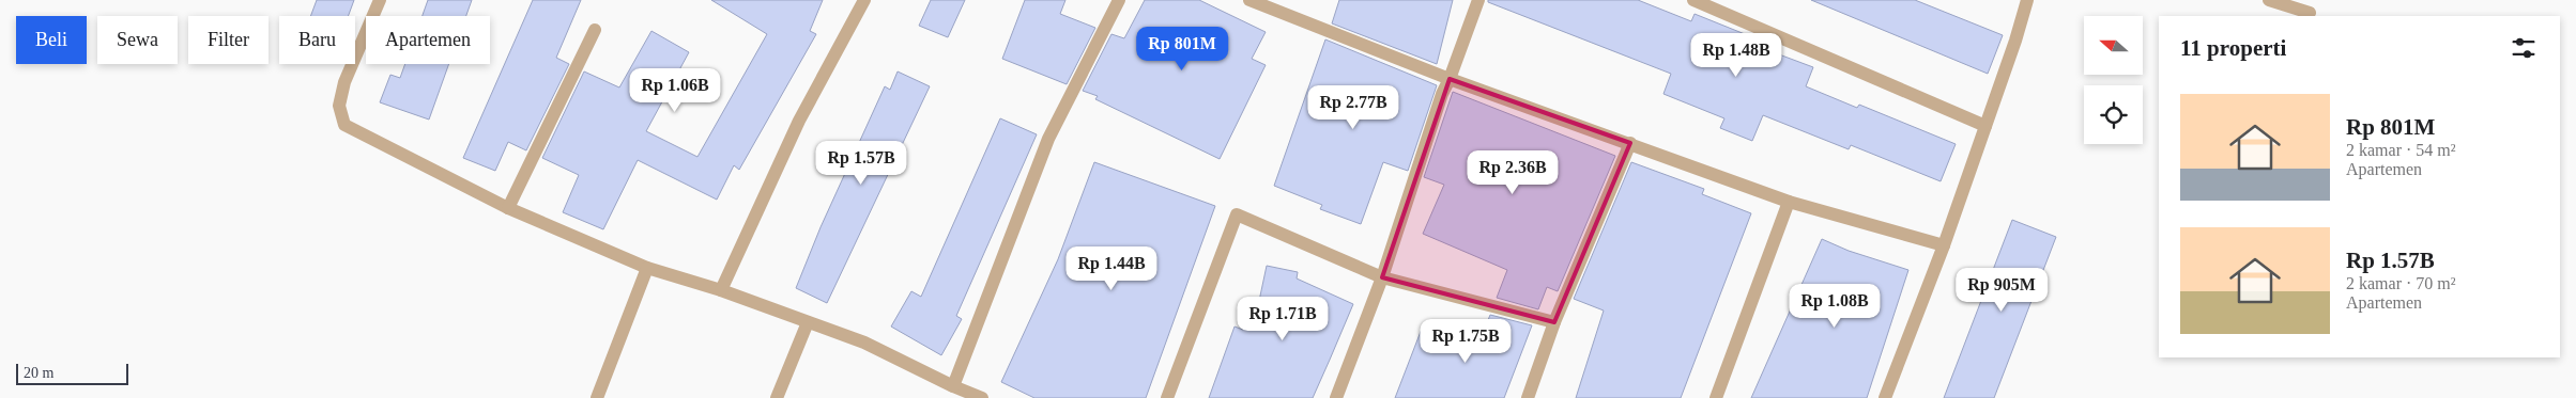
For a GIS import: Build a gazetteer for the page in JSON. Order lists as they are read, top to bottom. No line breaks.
{"scale_bar":"20 m","north":"left","page":{"chip":["Beli","Sewa","Filter","Baru","Apartemen"],"heading":"11 properti","price":["Rp 801M","Rp 1.48B","Rp 1.06B","Rp 2.77B","Rp 1.57B","Rp 2.36B","Rp 1.44B","Rp 905M","Rp 1.08B","Rp 1.71B","Rp 1.75B"],"list":[{"name":"Rp 801M","note":"2 kamar · 54 m² · Apartemen"},{"name":"Rp 1.57B","note":"2 kamar · 70 m² · Apartemen"}],"scale":"20 m"}}
